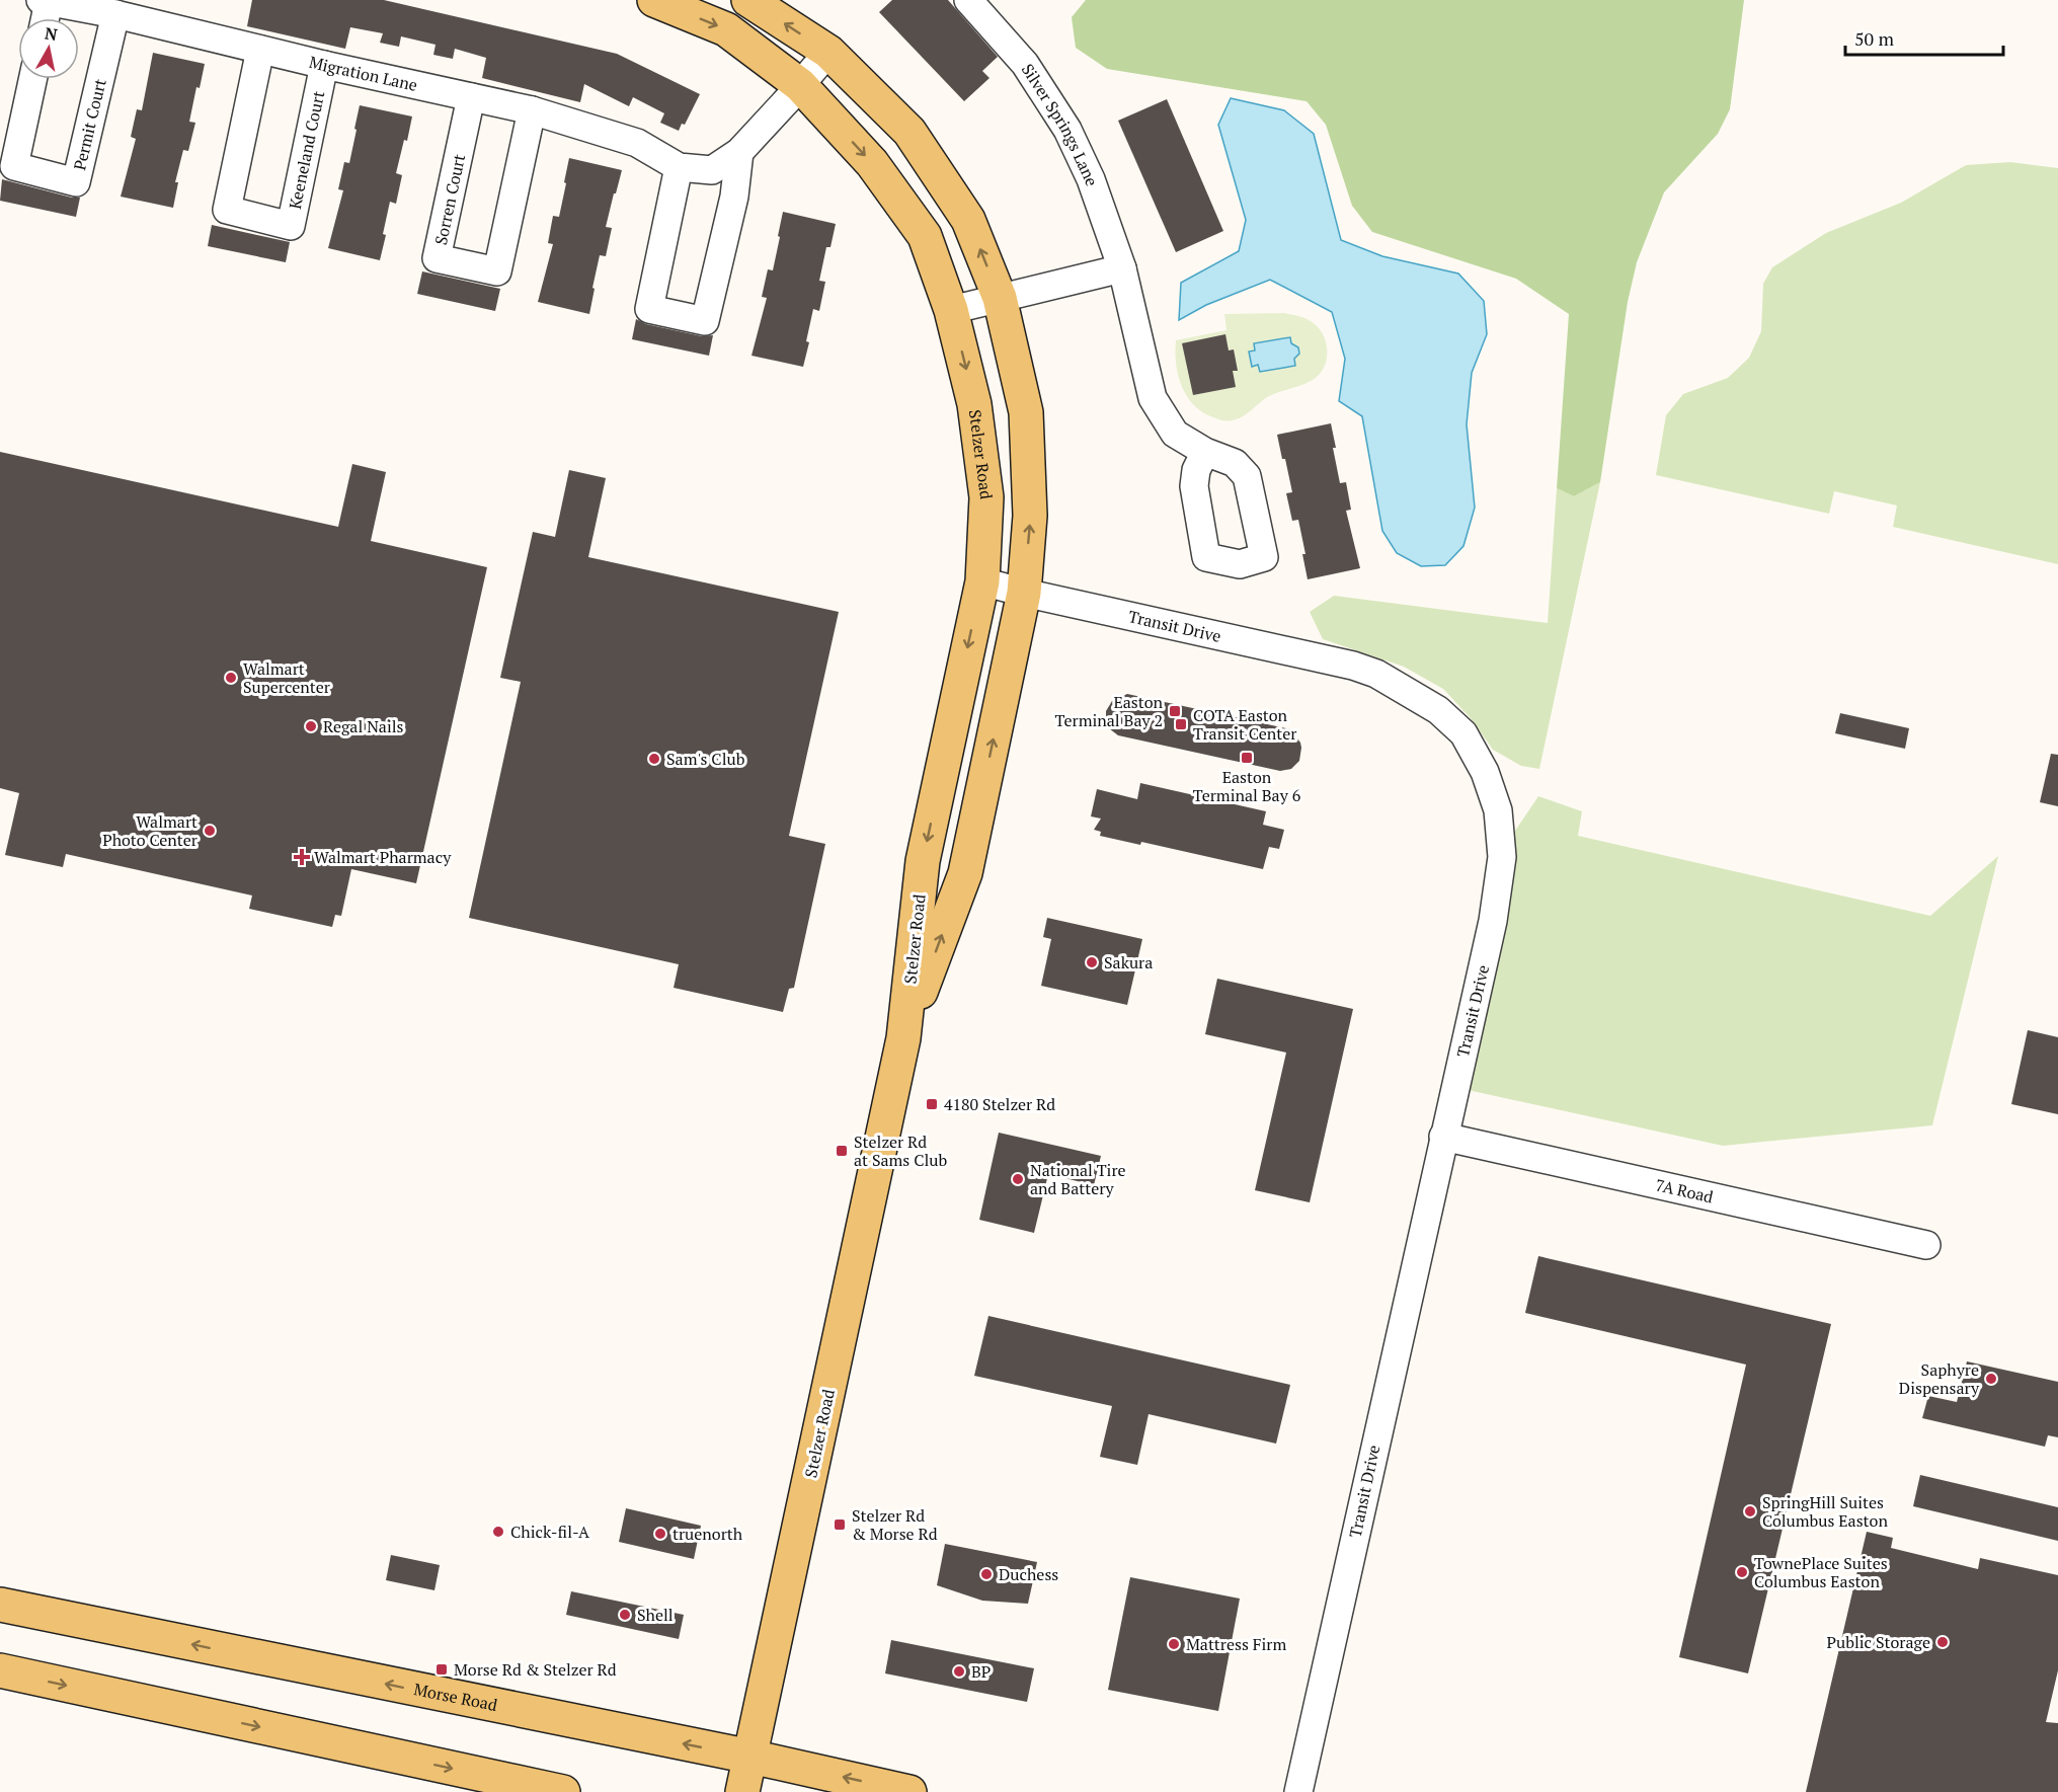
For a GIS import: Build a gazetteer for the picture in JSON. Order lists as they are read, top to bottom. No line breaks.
{"streets":{"main road":["Stelzer Road","Morse Road"],"street":["Migration Lane","Permit Court","Silver Springs Lane","Keeneland Court","Sorren Court","Transit Drive","7A Road"]},"crossings":[["Migration Lane","Permit Court"],["Migration Lane","Keeneland Court"],["Migration Lane","Sorren Court"],["Migration Lane","Stelzer Road"],["Stelzer Road","Transit Drive"],["Stelzer Road","Morse Road"],["Transit Drive","7A Road"]],"places":{"other":["Walmart Supercenter","Regal Nails","Sam's Club","Walmart Photo Center","Sakura","National Tire and Battery","Saphyre Dispensary","SpringHill Suites Columbus Easton","Chick-fil-A","truenorth","TownePlace Suites Columbus Easton","Duchess","Shell","Public Storage","Mattress Firm","BP"],"transit":["Easton Terminal Bay 2","COTA Easton Transit Center","Easton Terminal Bay 6","4180 Stelzer Rd","Stelzer Rd at Sams Club","Stelzer Rd & Morse Rd","Morse Rd & Stelzer Rd"],"health":["Walmart Pharmacy"]},"scale_bar":"50 m","north":"top"}
